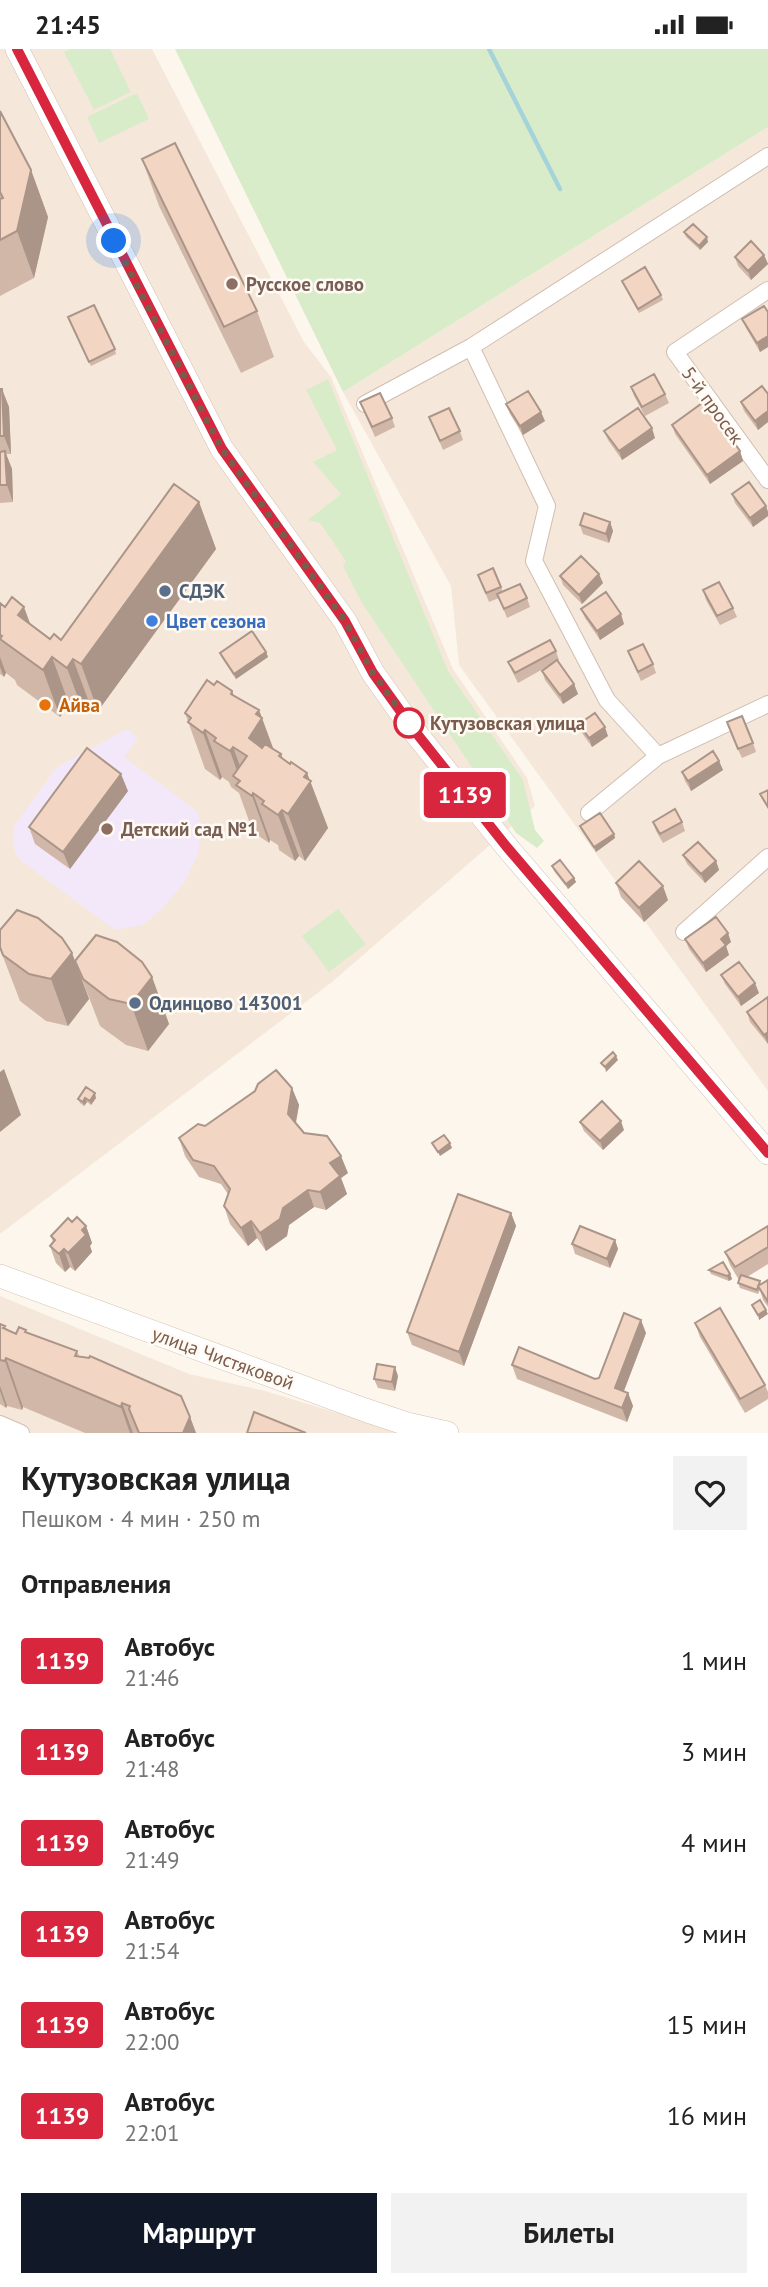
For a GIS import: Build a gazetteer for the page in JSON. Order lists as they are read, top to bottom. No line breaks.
{"streets":{"street":["5-й просек","улица Чистяковой"]},"places":["Русское слово","СДЭК","Цвет сезона","Айва","Кутузовская улица","Детский сад №1","Одинцово 143001"],"lines":["bus line 1139"],"page":{"status":"21:45","on_map":"1139","heading":[["Кутузовская улица","Пешком · 4 мин · 250 m"],"Отправления"],"list":[{"mark":"1139","name":"Автобус","note":"21:46","value":"1 мин"},{"mark":"1139","name":"Автобус","note":"21:48","value":"3 мин"},{"mark":"1139","name":"Автобус","note":"21:49","value":"4 мин"},{"mark":"1139","name":"Автобус","note":"21:54","value":"9 мин"},{"mark":"1139","name":"Автобус","note":"22:00","value":"15 мин"},{"mark":"1139","name":"Автобус","note":"22:01","value":"16 мин"}],"buttons":["Маршрут","Билеты"]}}
